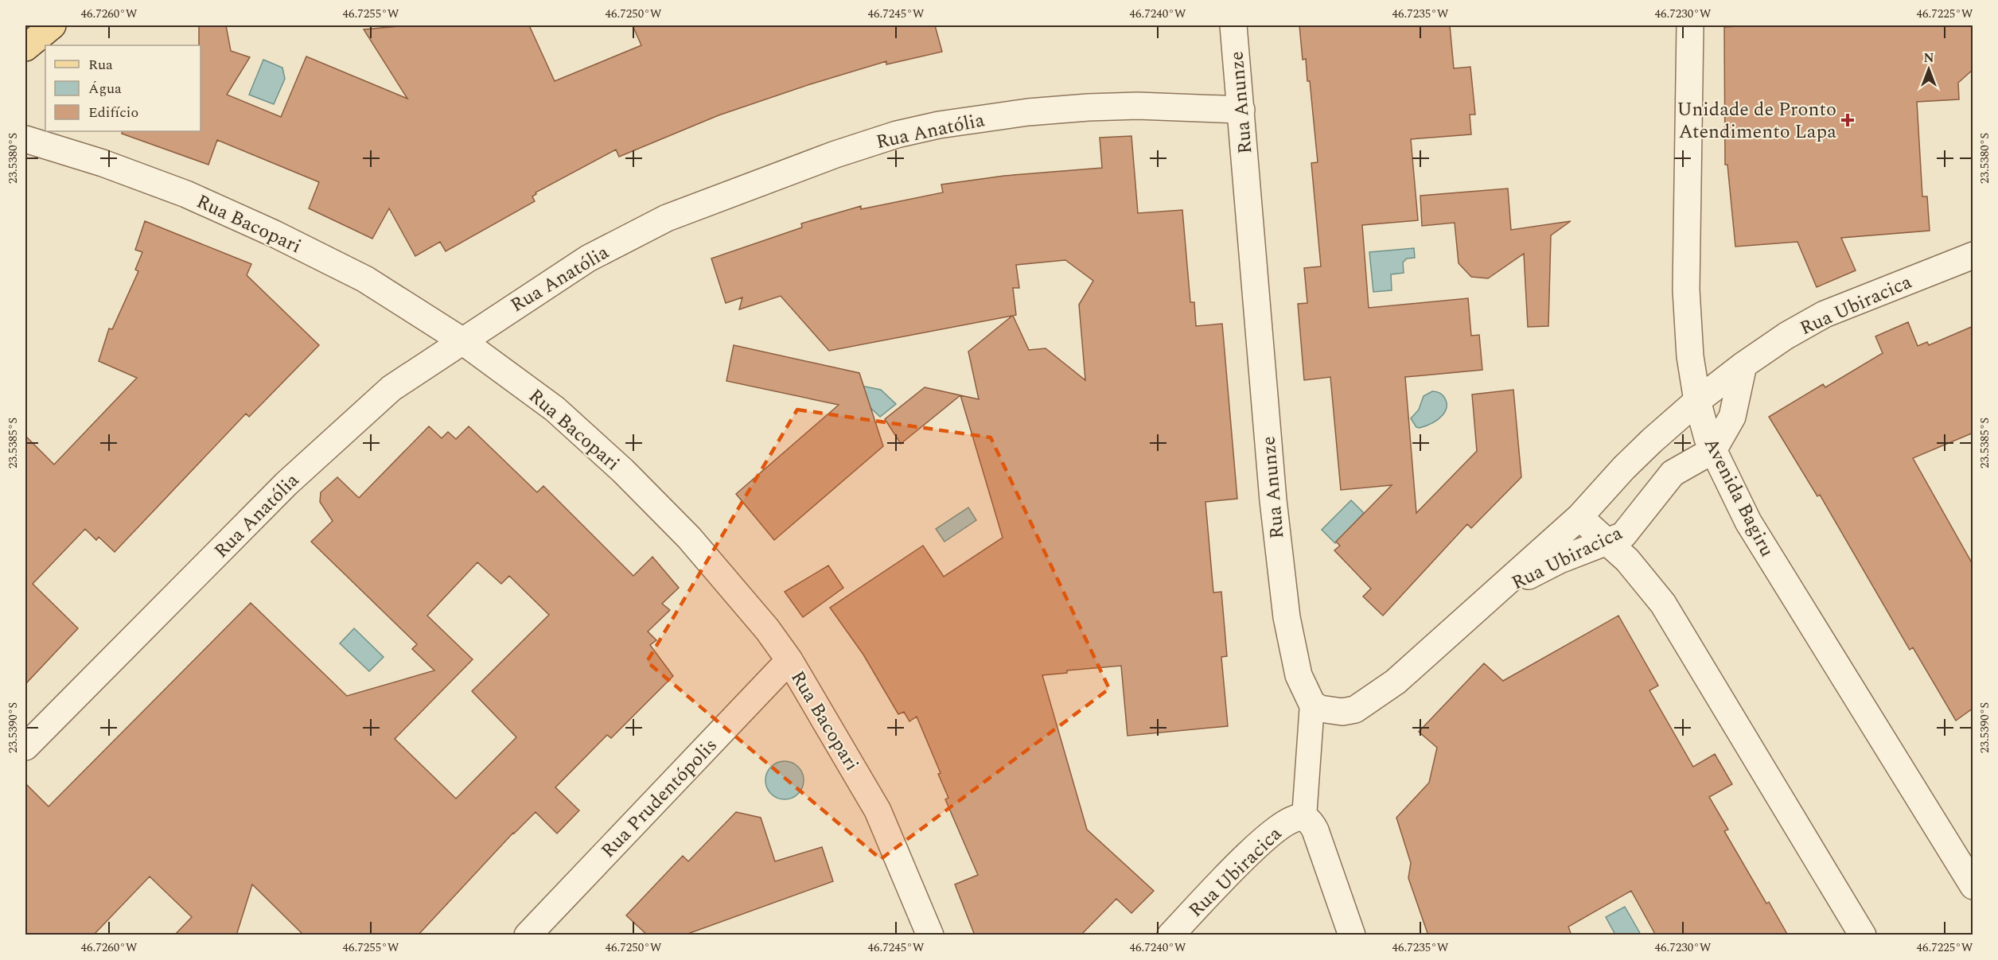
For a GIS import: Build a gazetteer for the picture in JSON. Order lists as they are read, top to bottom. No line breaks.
{"streets":{"street":["Rua Anunze","Rua Anatólia","Rua Bacopari","Rua Ubiracica","Avenida Bagiru","Rua Prudentópolis"]},"crossings":[["Rua Anunze","Rua Anatólia"],["Rua Anunze","Rua Ubiracica"],["Rua Anatólia","Rua Bacopari"],["Rua Bacopari","Rua Prudentópolis"],["Rua Ubiracica","Avenida Bagiru"]],"places":{"health":["Unidade de Pronto Atendimento Lapa"]},"legend":["Rua","Água","Edifício"],"north":"top","coordinates":["46.7260°W","46.7255°W","46.7250°W","46.7245°W","46.7240°W","46.7235°W","46.7230°W","46.7225°W","23.5380°S","23.5385°S","23.5390°S"]}
